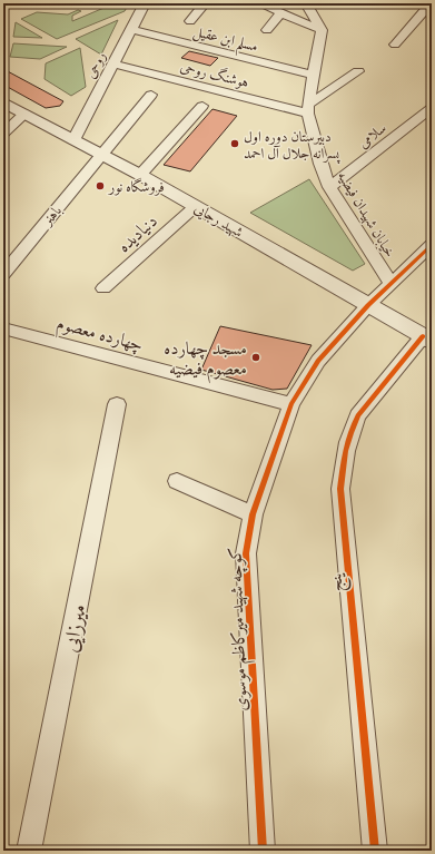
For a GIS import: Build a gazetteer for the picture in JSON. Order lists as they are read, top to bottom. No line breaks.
{"streets":{"street":["مسلم ابن عقیل","روحی","هوشنگ روحی","سلامی","خیابان شهیدان فیضیه","باهنر","شهید رجایی","دنیادیده","چهارده معصوم","ینج","میرزایی","کوچه شهید میرکاظم موسوی"]},"crossings":[["مسلم ابن عقیل","روحی"],["مسلم ابن عقیل","خیابان شهیدان فیضیه"],["روحی","هوشنگ روحی"],["روحی","شهید رجایی"],["هوشنگ روحی","خیابان شهیدان فیضیه"],["سلامی","خیابان شهیدان فیضیه"],["خیابان شهیدان فیضیه","کوچه شهید میرکاظم موسوی"],["باهنر","شهید رجایی"],["شهید رجایی","دنیادیده"],["شهید رجایی","ینج"],["شهید رجایی","کوچه شهید میرکاظم موسوی"],["چهارده معصوم","کوچه شهید میرکاظم موسوی"]],"places":["دبیرستان دوره اول پسرانه جلال آل احمد","فروشگاه نور","مسجد چهارده معصوم فیضیه"]}
